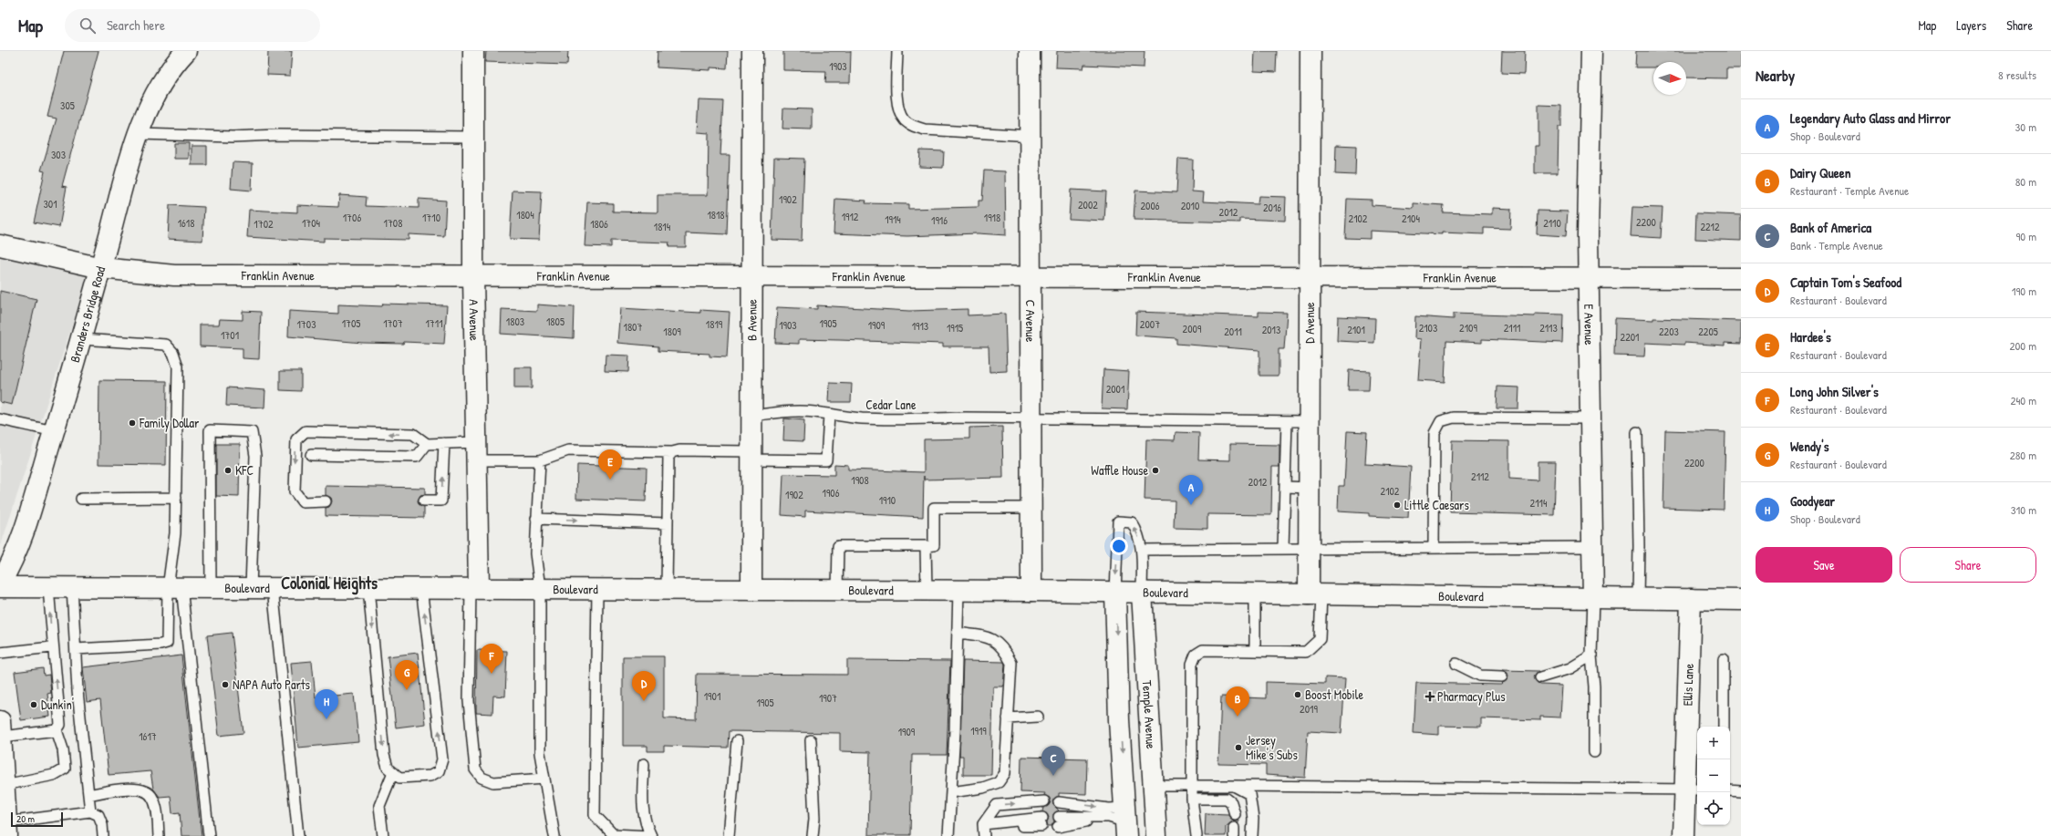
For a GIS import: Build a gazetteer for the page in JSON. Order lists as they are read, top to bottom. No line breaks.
{"streets":{"street":["Franklin Avenue","Branders Bridge Road","A Avenue","B Avenue","C Avenue","D Avenue","E Avenue","Boulevard","Ellis Lane","Temple Avenue"],"lane":["Cedar Lane"]},"crossings":[["Franklin Avenue","Branders Bridge Road"],["Franklin Avenue","A Avenue"],["Franklin Avenue","B Avenue"],["Franklin Avenue","C Avenue"],["Franklin Avenue","D Avenue"],["Franklin Avenue","E Avenue"],["A Avenue","Boulevard"],["B Avenue","Cedar Lane"],["B Avenue","Boulevard"],["C Avenue","Cedar Lane"],["C Avenue","Boulevard"],["D Avenue","Cedar Lane"],["D Avenue","Boulevard"],["E Avenue","Boulevard"],["Boulevard","Ellis Lane"],["Boulevard","Temple Avenue"]],"districts":["Colonial Heights"],"places":{"other":["Family Dollar","KFC","Waffle House","Little Caesars","NAPA Auto Parts","Boost Mobile","Dunkin'","Jersey Mike's Subs"],"health":["Pharmacy Plus"]},"house_numbers":["1903","305","303","1902","301","2002","2006","2010","2016","2012","1804","1818","1912","1706","1710","1918","2102","2104","1914","1916","2200","1618","1704","1708","2110","1702","1806","1814","2212","1803","1805","1705","1707","1711","1905","1703","1819","2007","1903","1909","1913","1807","1915","2103","2109","2111","2113","2009","2013","2101","1809","2011","2203","2205","1701","2201","2001","2200","2112","1908","2012","2102","1906","1902","1910","2114","1901","1907","1905","2019","1919","1909","1617"],"scale_bar":"20 m","north":"right","page":{"header":"Map","search":"Search here","nav":["Map","Layers","Share"],"heading":["Nearby","8 results"],"list":[{"mark":"A","name":"Legendary Auto Glass and Mirror","note":"Shop · Boulevard","value":"30 m"},{"mark":"B","name":"Dairy Queen","note":"Restaurant · Temple Avenue","value":"80 m"},{"mark":"C","name":"Bank of America","note":"Bank · Temple Avenue","value":"90 m"},{"mark":"D","name":"Captain Tom's Seafood","note":"Restaurant · Boulevard","value":"190 m"},{"mark":"E","name":"Hardee's","note":"Restaurant · Boulevard","value":"200 m"},{"mark":"F","name":"Long John Silver's","note":"Restaurant · Boulevard","value":"240 m"},{"mark":"G","name":"Wendy's","note":"Restaurant · Boulevard","value":"280 m"},{"mark":"H","name":"Goodyear","note":"Shop · Boulevard","value":"310 m"}],"pins":["E","A","F","G","D","B","H","C"],"buttons":["Save","Share"],"map_buttons":["+","−"],"scale":"20 m"}}
